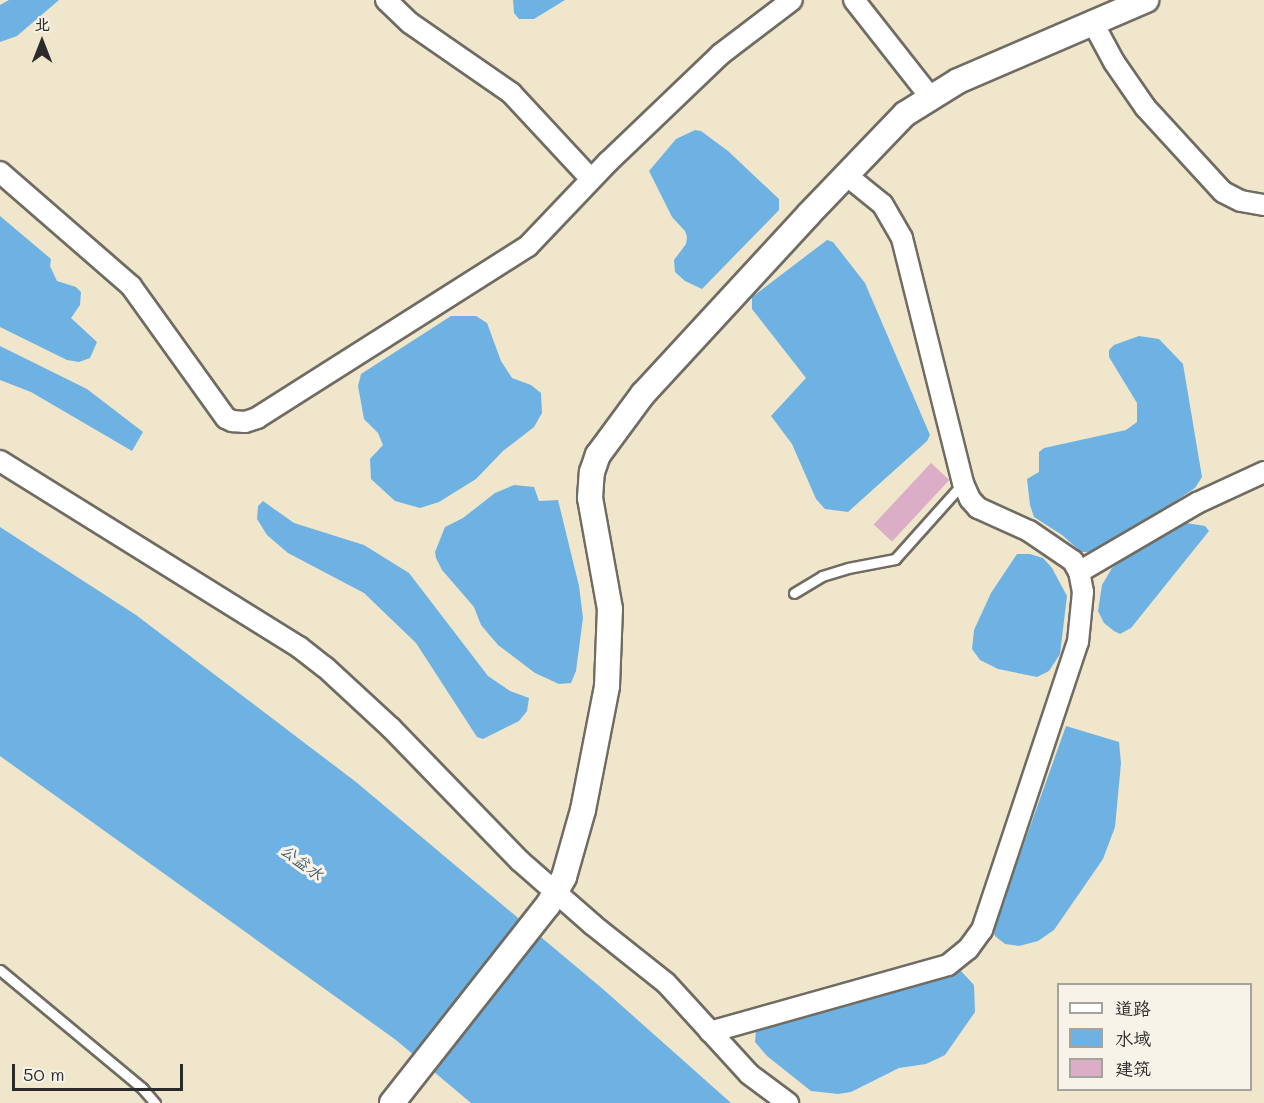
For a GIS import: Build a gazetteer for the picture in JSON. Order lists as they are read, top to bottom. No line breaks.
{"water":["公益水"],"legend":["道路","水域","建筑"],"scale_bar":"50 m","north":"top"}
